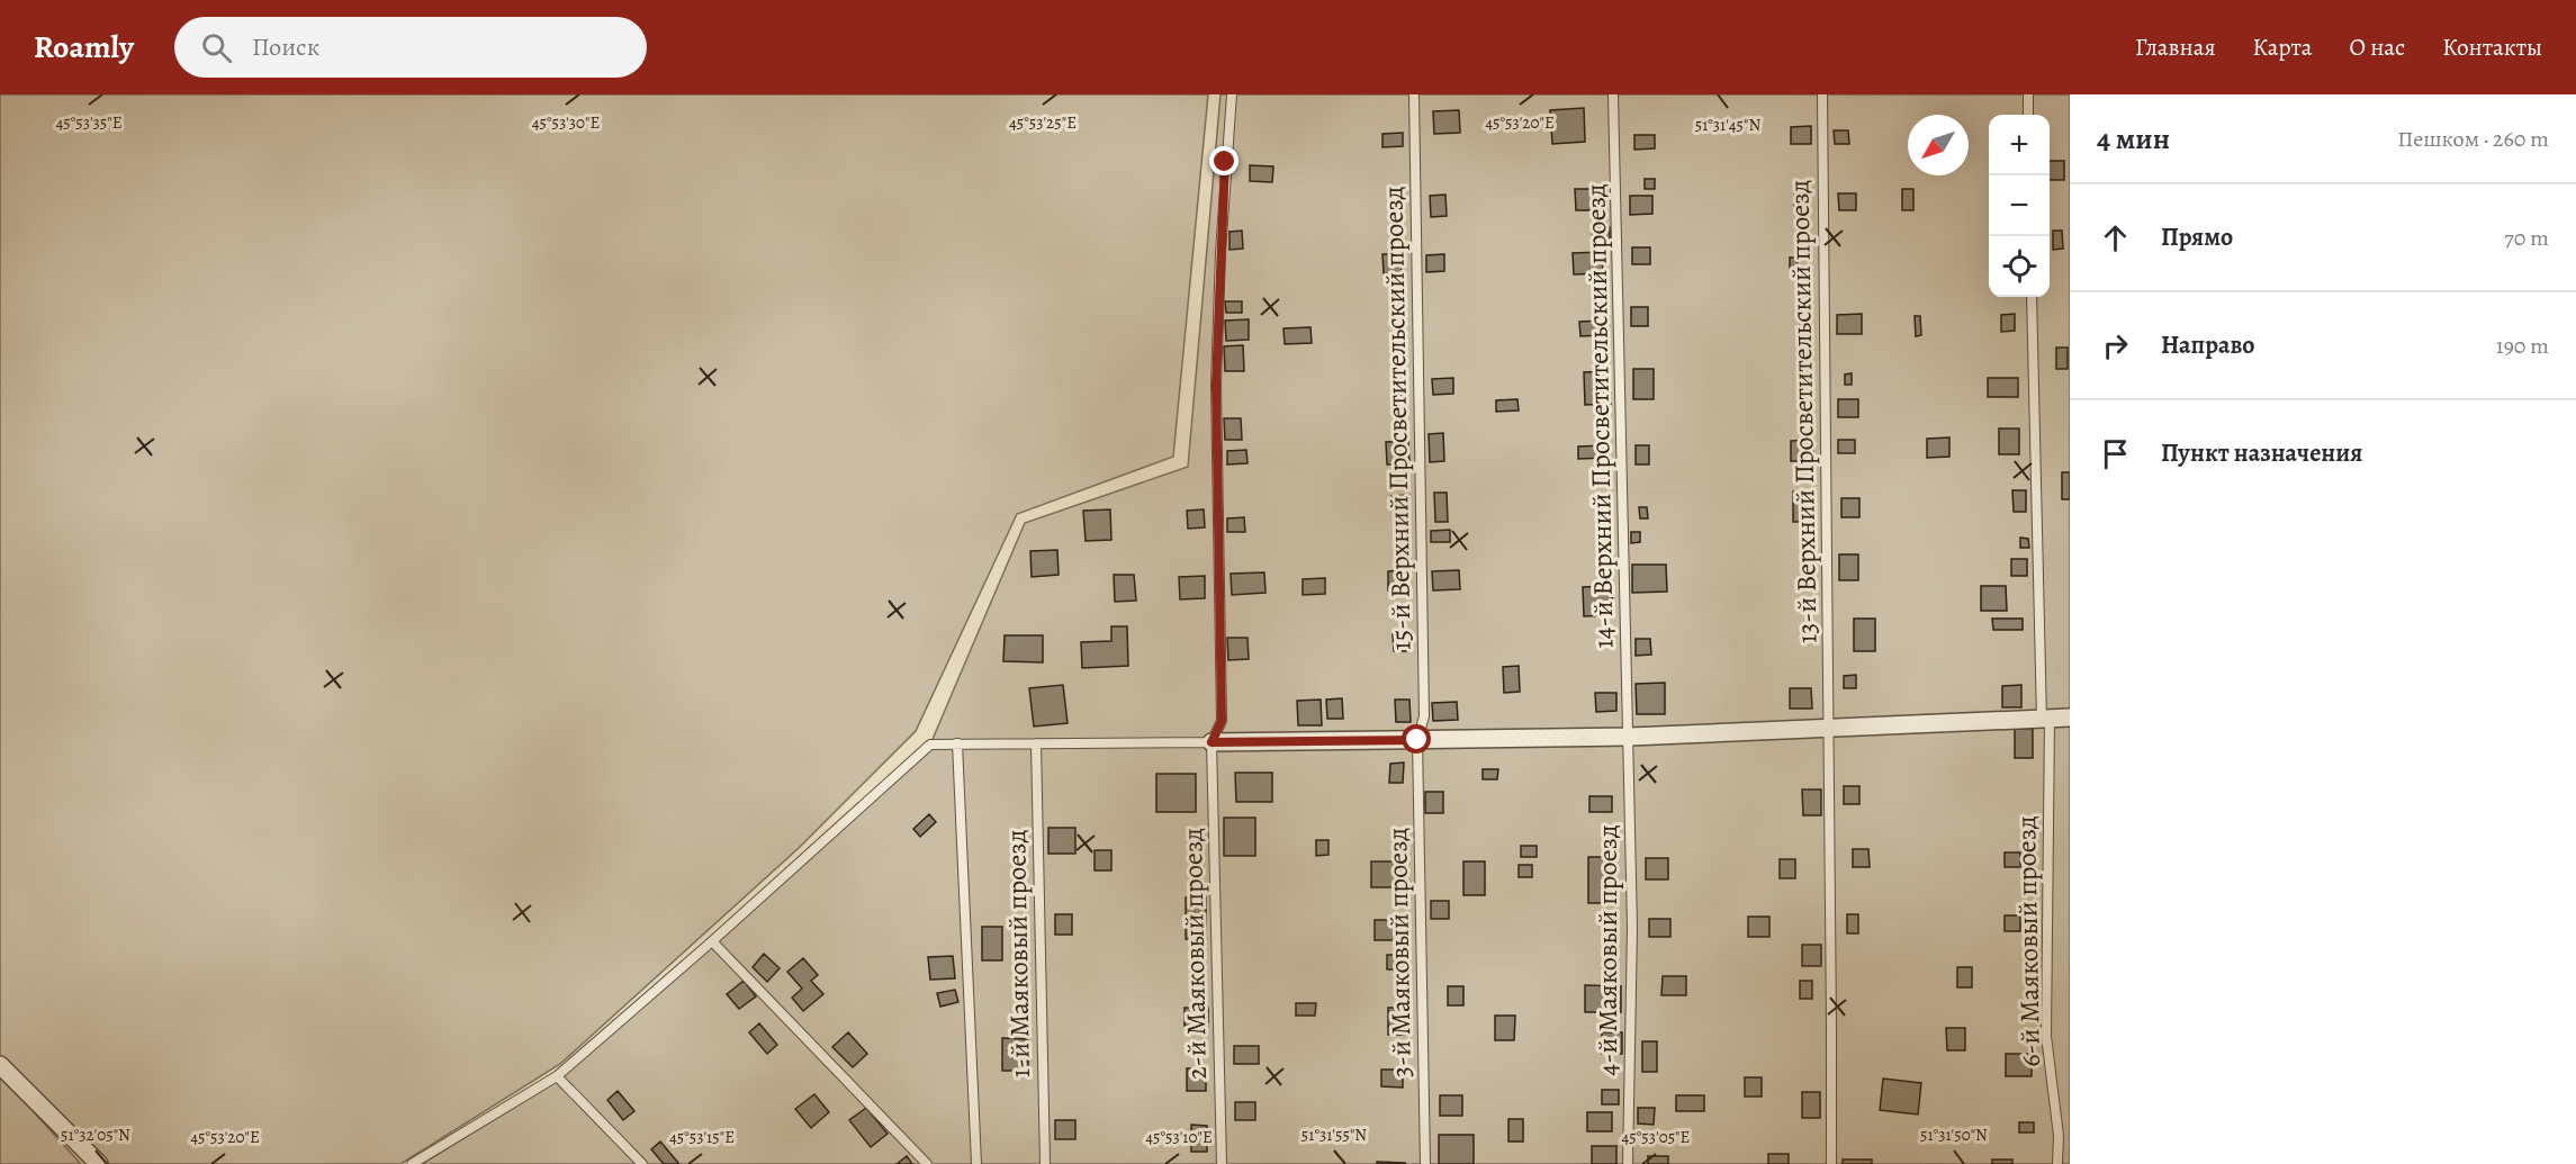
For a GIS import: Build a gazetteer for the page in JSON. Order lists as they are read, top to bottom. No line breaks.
{"streets":{"lane":["13-й Верхний Просветительский проезд","14-й Верхний Просветительский проезд","15-й Верхний Просветительский проезд","6-й Маяковый проезд","4-й Маяковый проезд","3-й Маяковый проезд","1-й Маяковый проезд","2-й Маяковый проезд"]},"crossings":[["14-й Верхний Просветительский проезд","4-й Маяковый проезд"],["15-й Верхний Просветительский проезд","3-й Маяковый проезд"]],"north":"bottom left","page":{"header":"Roamly","search":"Поиск","nav":["Главная","Карта","О нас","Контакты"],"heading":["4 мин","Пешком · 260 m"],"map_buttons":["+","−"],"list":[["Прямо","70 m"],["Направо","190 m"],"Пункт назначения"]},"coordinates":["45°53'35\"E","45°53'30\"E","45°53'25\"E","45°53'20\"E","51°31'45\"N","51°32'05\"N","51°31'55\"N","51°31'50\"N","45°53'15\"E","45°53'10\"E","45°53'05\"E"]}
